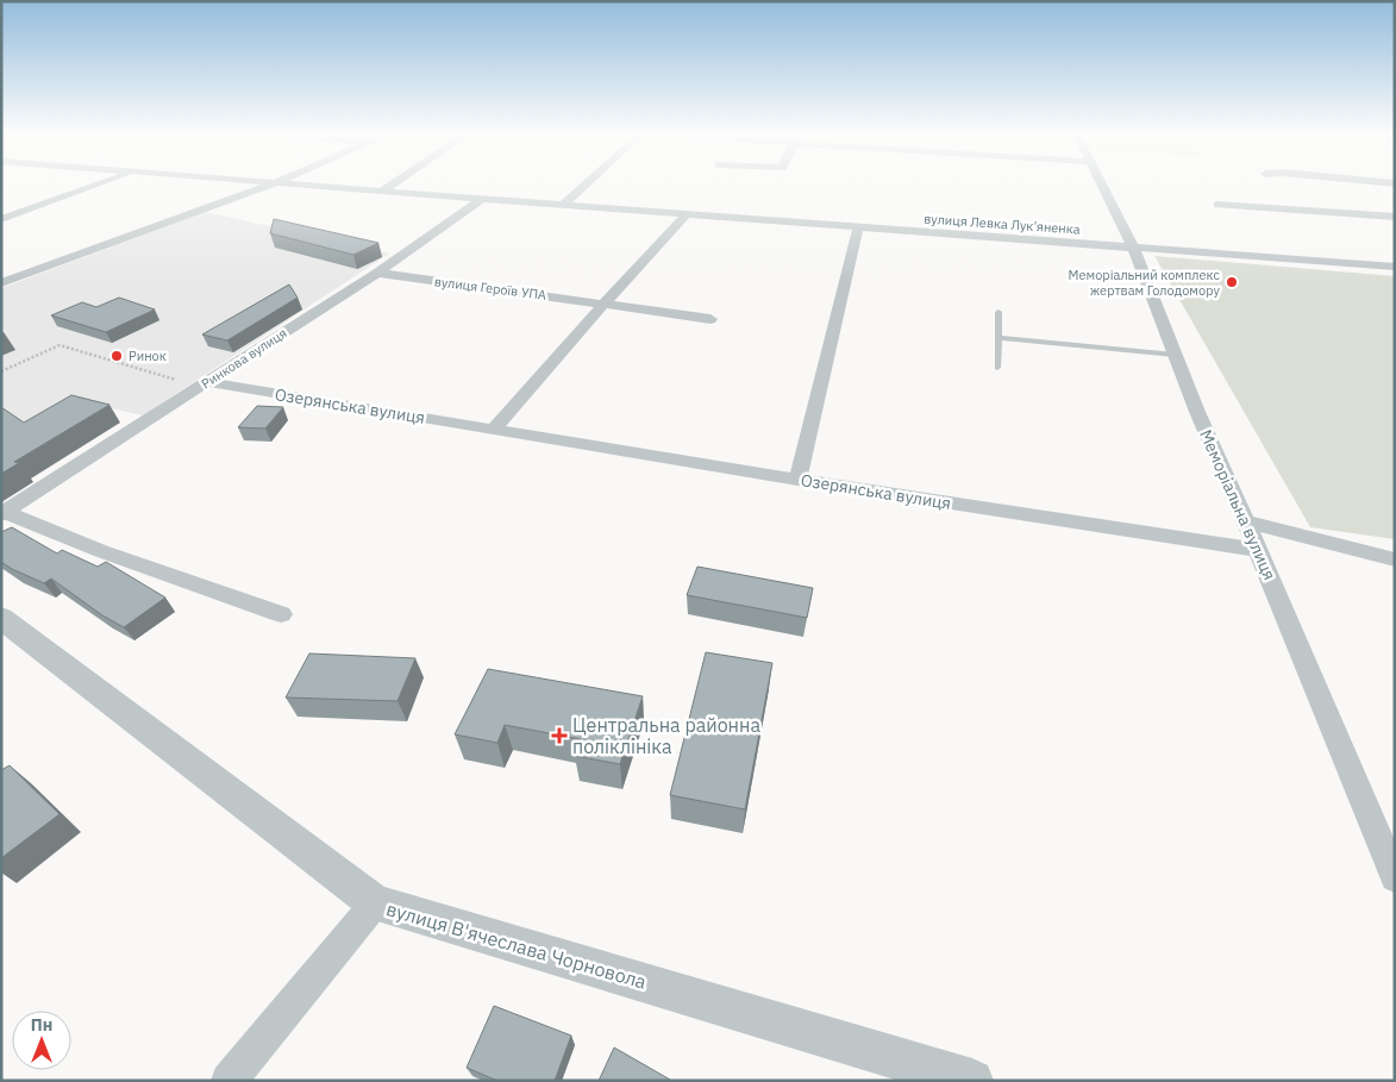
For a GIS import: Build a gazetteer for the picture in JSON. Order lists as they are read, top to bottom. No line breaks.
{"streets":{"street":["вулиця Левка Лук'яненка","вулиця Героїв УПА","Ринкова вулиця","Озерянська вулиця","Меморіальна вулиця","вулиця В'ячеслава Чорновола"]},"crossings":[["вулиця Левка Лук'яненка","Ринкова вулиця"],["вулиця Левка Лук'яненка","Меморіальна вулиця"],["вулиця Героїв УПА","Ринкова вулиця"],["Ринкова вулиця","Озерянська вулиця"],["Озерянська вулиця","Меморіальна вулиця"]],"places":{"other":["Меморіальний комплекс жертвам Голодомору","Ринок"],"health":["Центральна районна поліклініка"]},"north":"top"}
